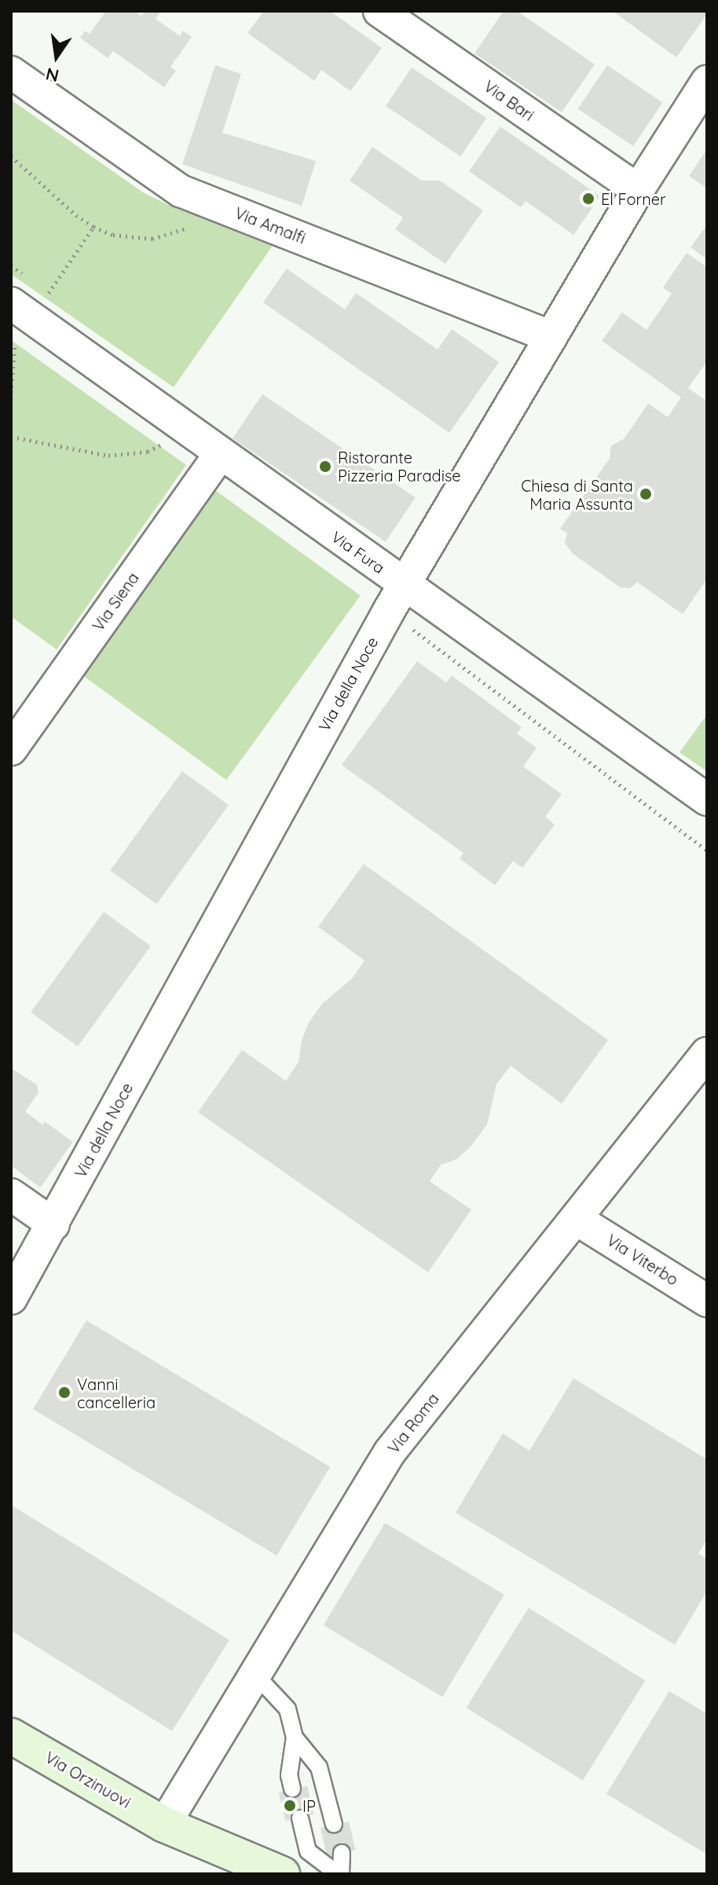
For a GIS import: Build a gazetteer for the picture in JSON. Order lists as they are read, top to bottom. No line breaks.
{"streets":{"main road":["Via Orzinuovi"],"street":["Via Bari","Via Amalfi","Via Fura","Via Siena","Via della Noce","Via Viterbo","Via Roma"]},"crossings":[["Via Bari","Via della Noce"],["Via Amalfi","Via della Noce"],["Via Fura","Via Siena"],["Via Fura","Via della Noce"],["Via Viterbo","Via Roma"],["Via Roma","Via Orzinuovi"]],"places":["El Forner","Ristorante Pizzeria Paradise","Chiesa di Santa Maria Assunta","Vanni cancelleria","IP"],"north":"bottom"}
